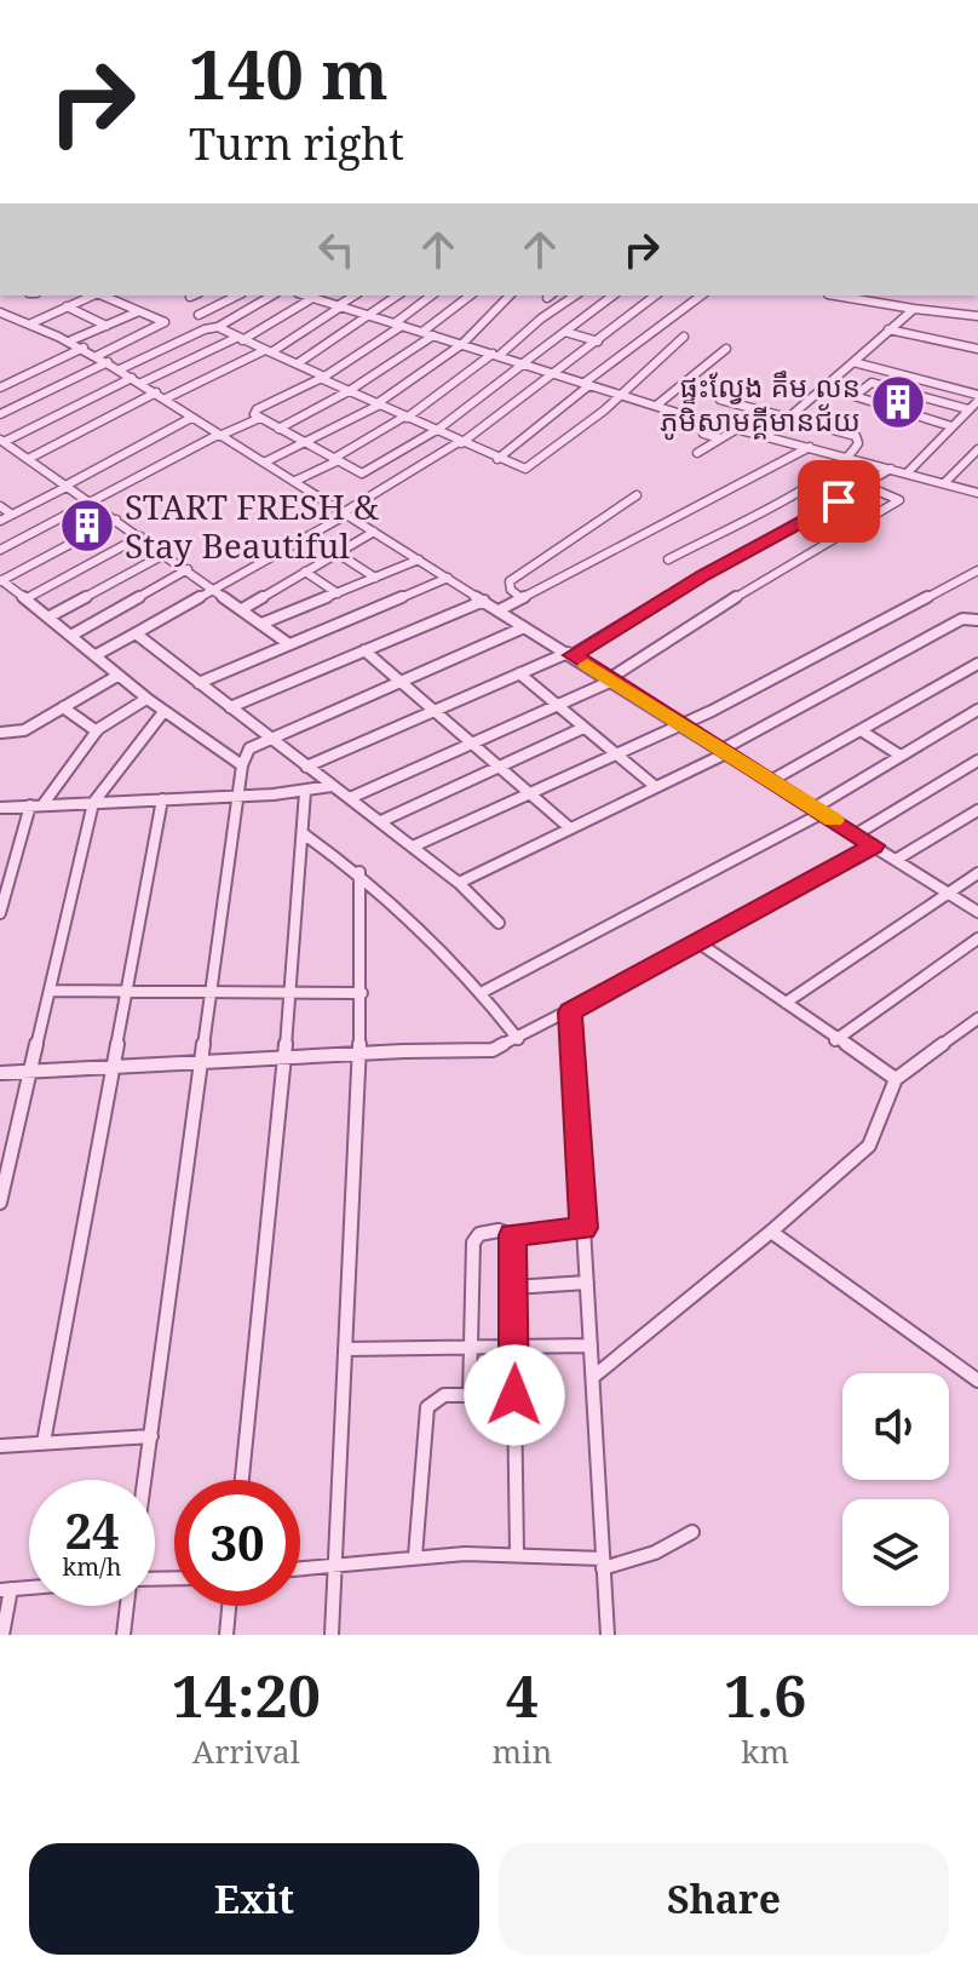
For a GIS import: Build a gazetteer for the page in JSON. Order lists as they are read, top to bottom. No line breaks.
{"places":{"building":["ផ្ទះល្វែង គឹម លន ភូមិសាមគ្គីមានជ័យ","START FRESH & Stay Beautiful"]},"page":{"turn":["140 m","Turn right"],"speed":"24 km/h","limit":"30","eta":["14:20","Arrival","4","min","1.6","km"],"buttons":["Exit","Share"]}}
